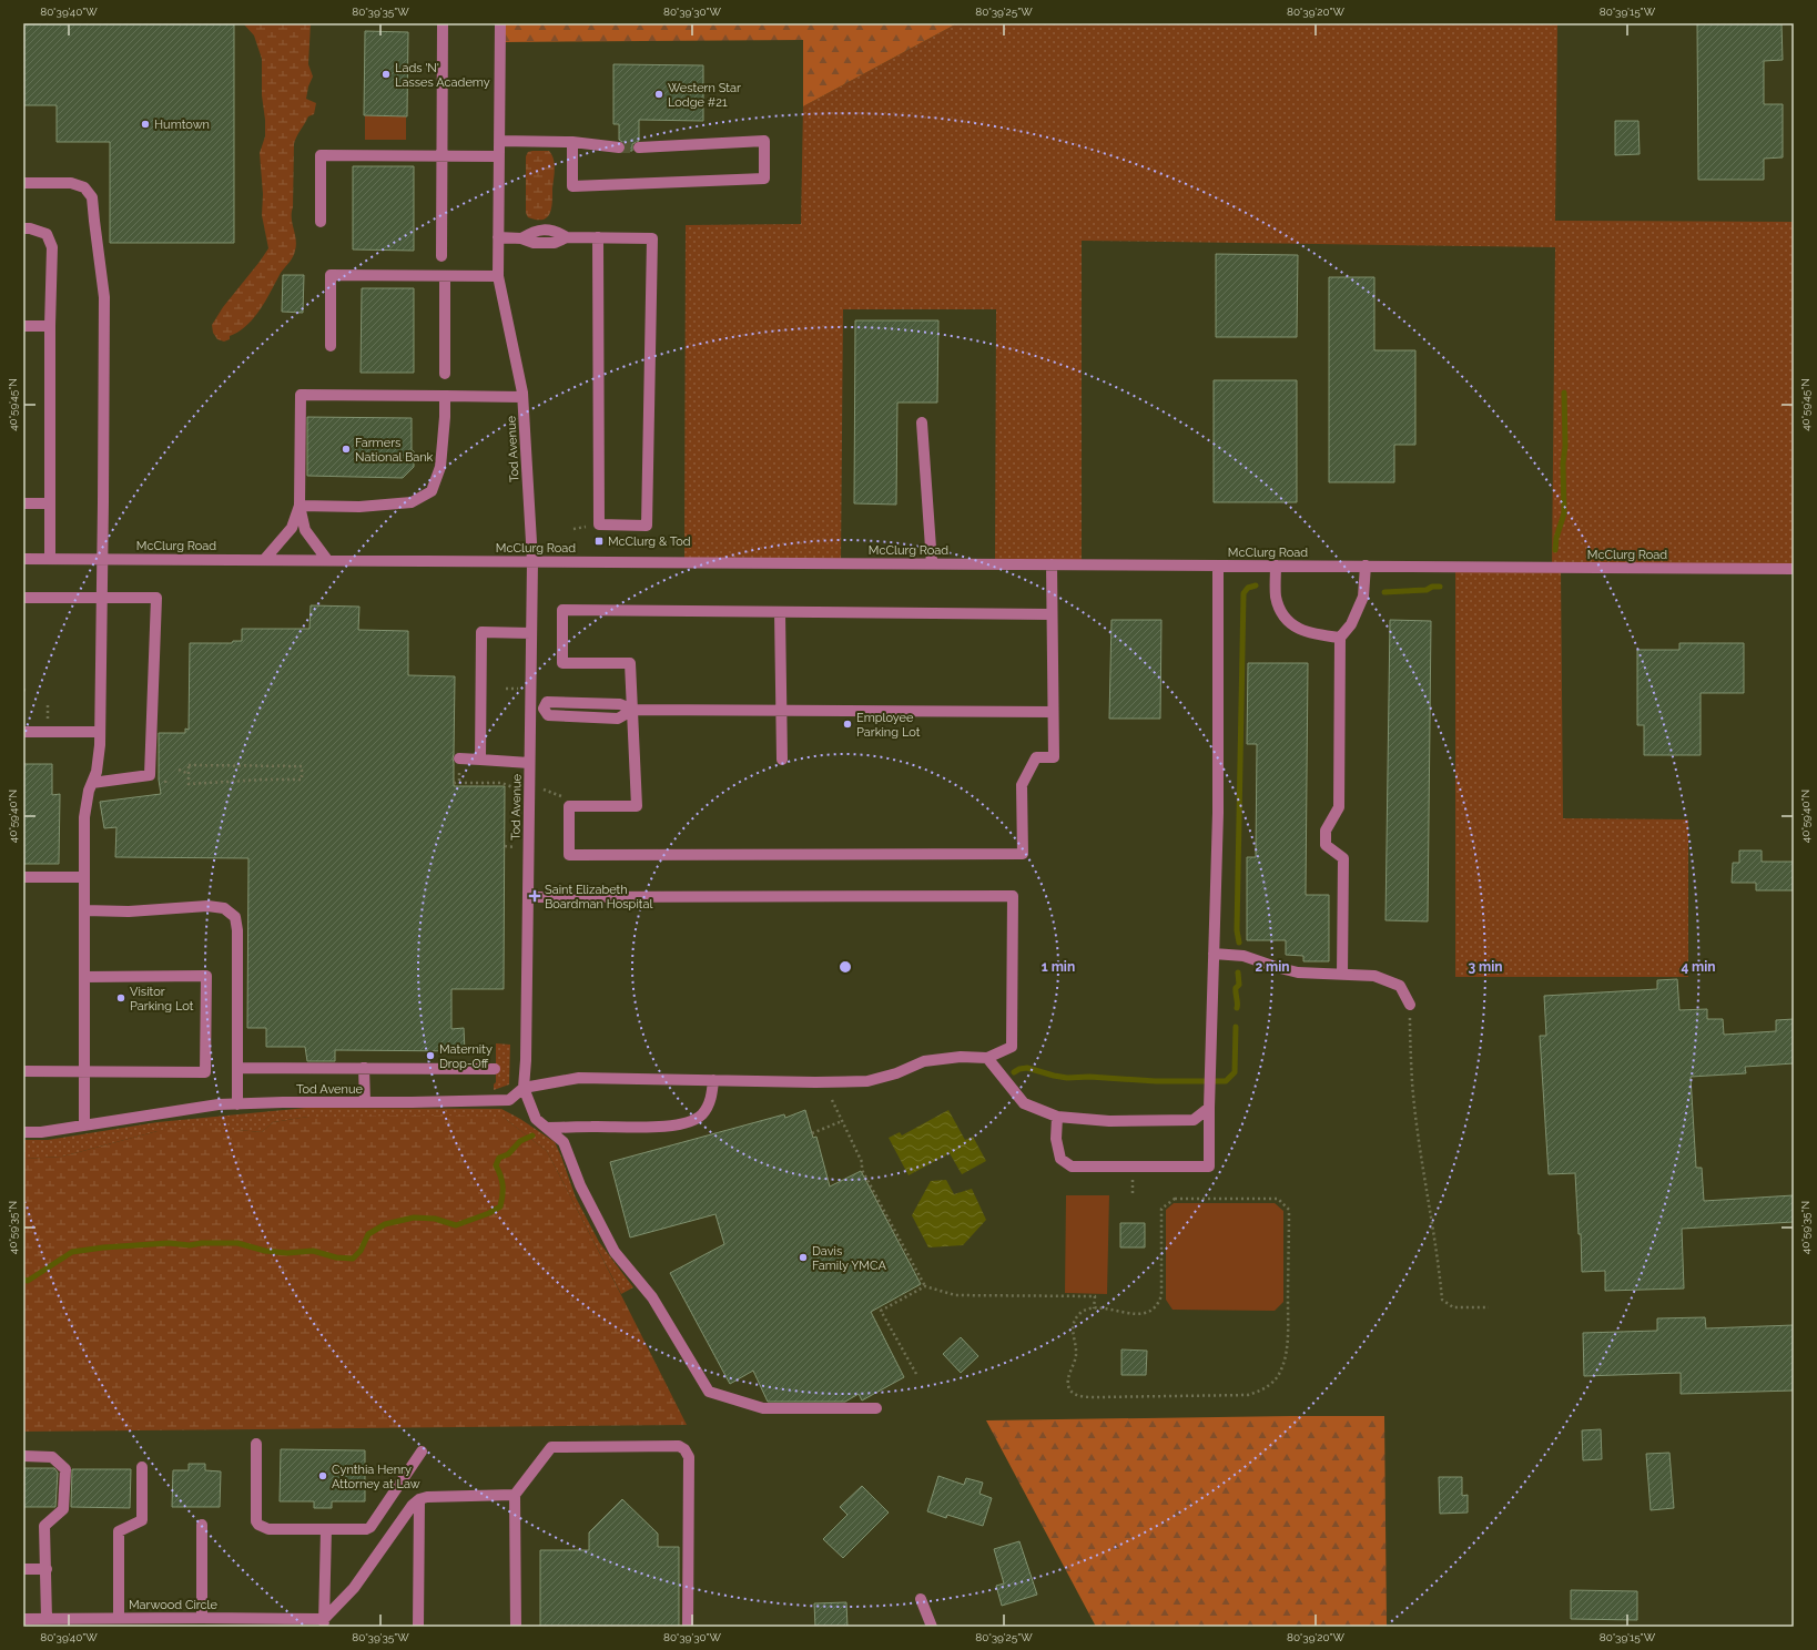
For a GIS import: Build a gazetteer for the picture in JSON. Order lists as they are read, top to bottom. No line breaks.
{"streets":{"street":["Tod Avenue","McClurg Road","Marwood Circle"]},"crossings":[["Tod Avenue","McClurg Road"]],"places":{"other":["Lads 'N' Lasses Academy","Western Star Lodge #21","Humtown","Farmers National Bank","Employee Parking Lot","Visitor Parking Lot","Maternity Drop-Off","Davis Family YMCA","Cynthia Henry Attorney at Law"],"transit":["McClurg & Tod"],"health":["Saint Elizabeth Boardman Hospital"]},"coordinates":["80°39'40\"W","80°39'35\"W","80°39'30\"W","80°39'25\"W","80°39'20\"W","80°39'15\"W","40°59'45\"N","40°59'40\"N","40°59'35\"N"],"rings":["1 min","2 min","3 min","4 min"]}
